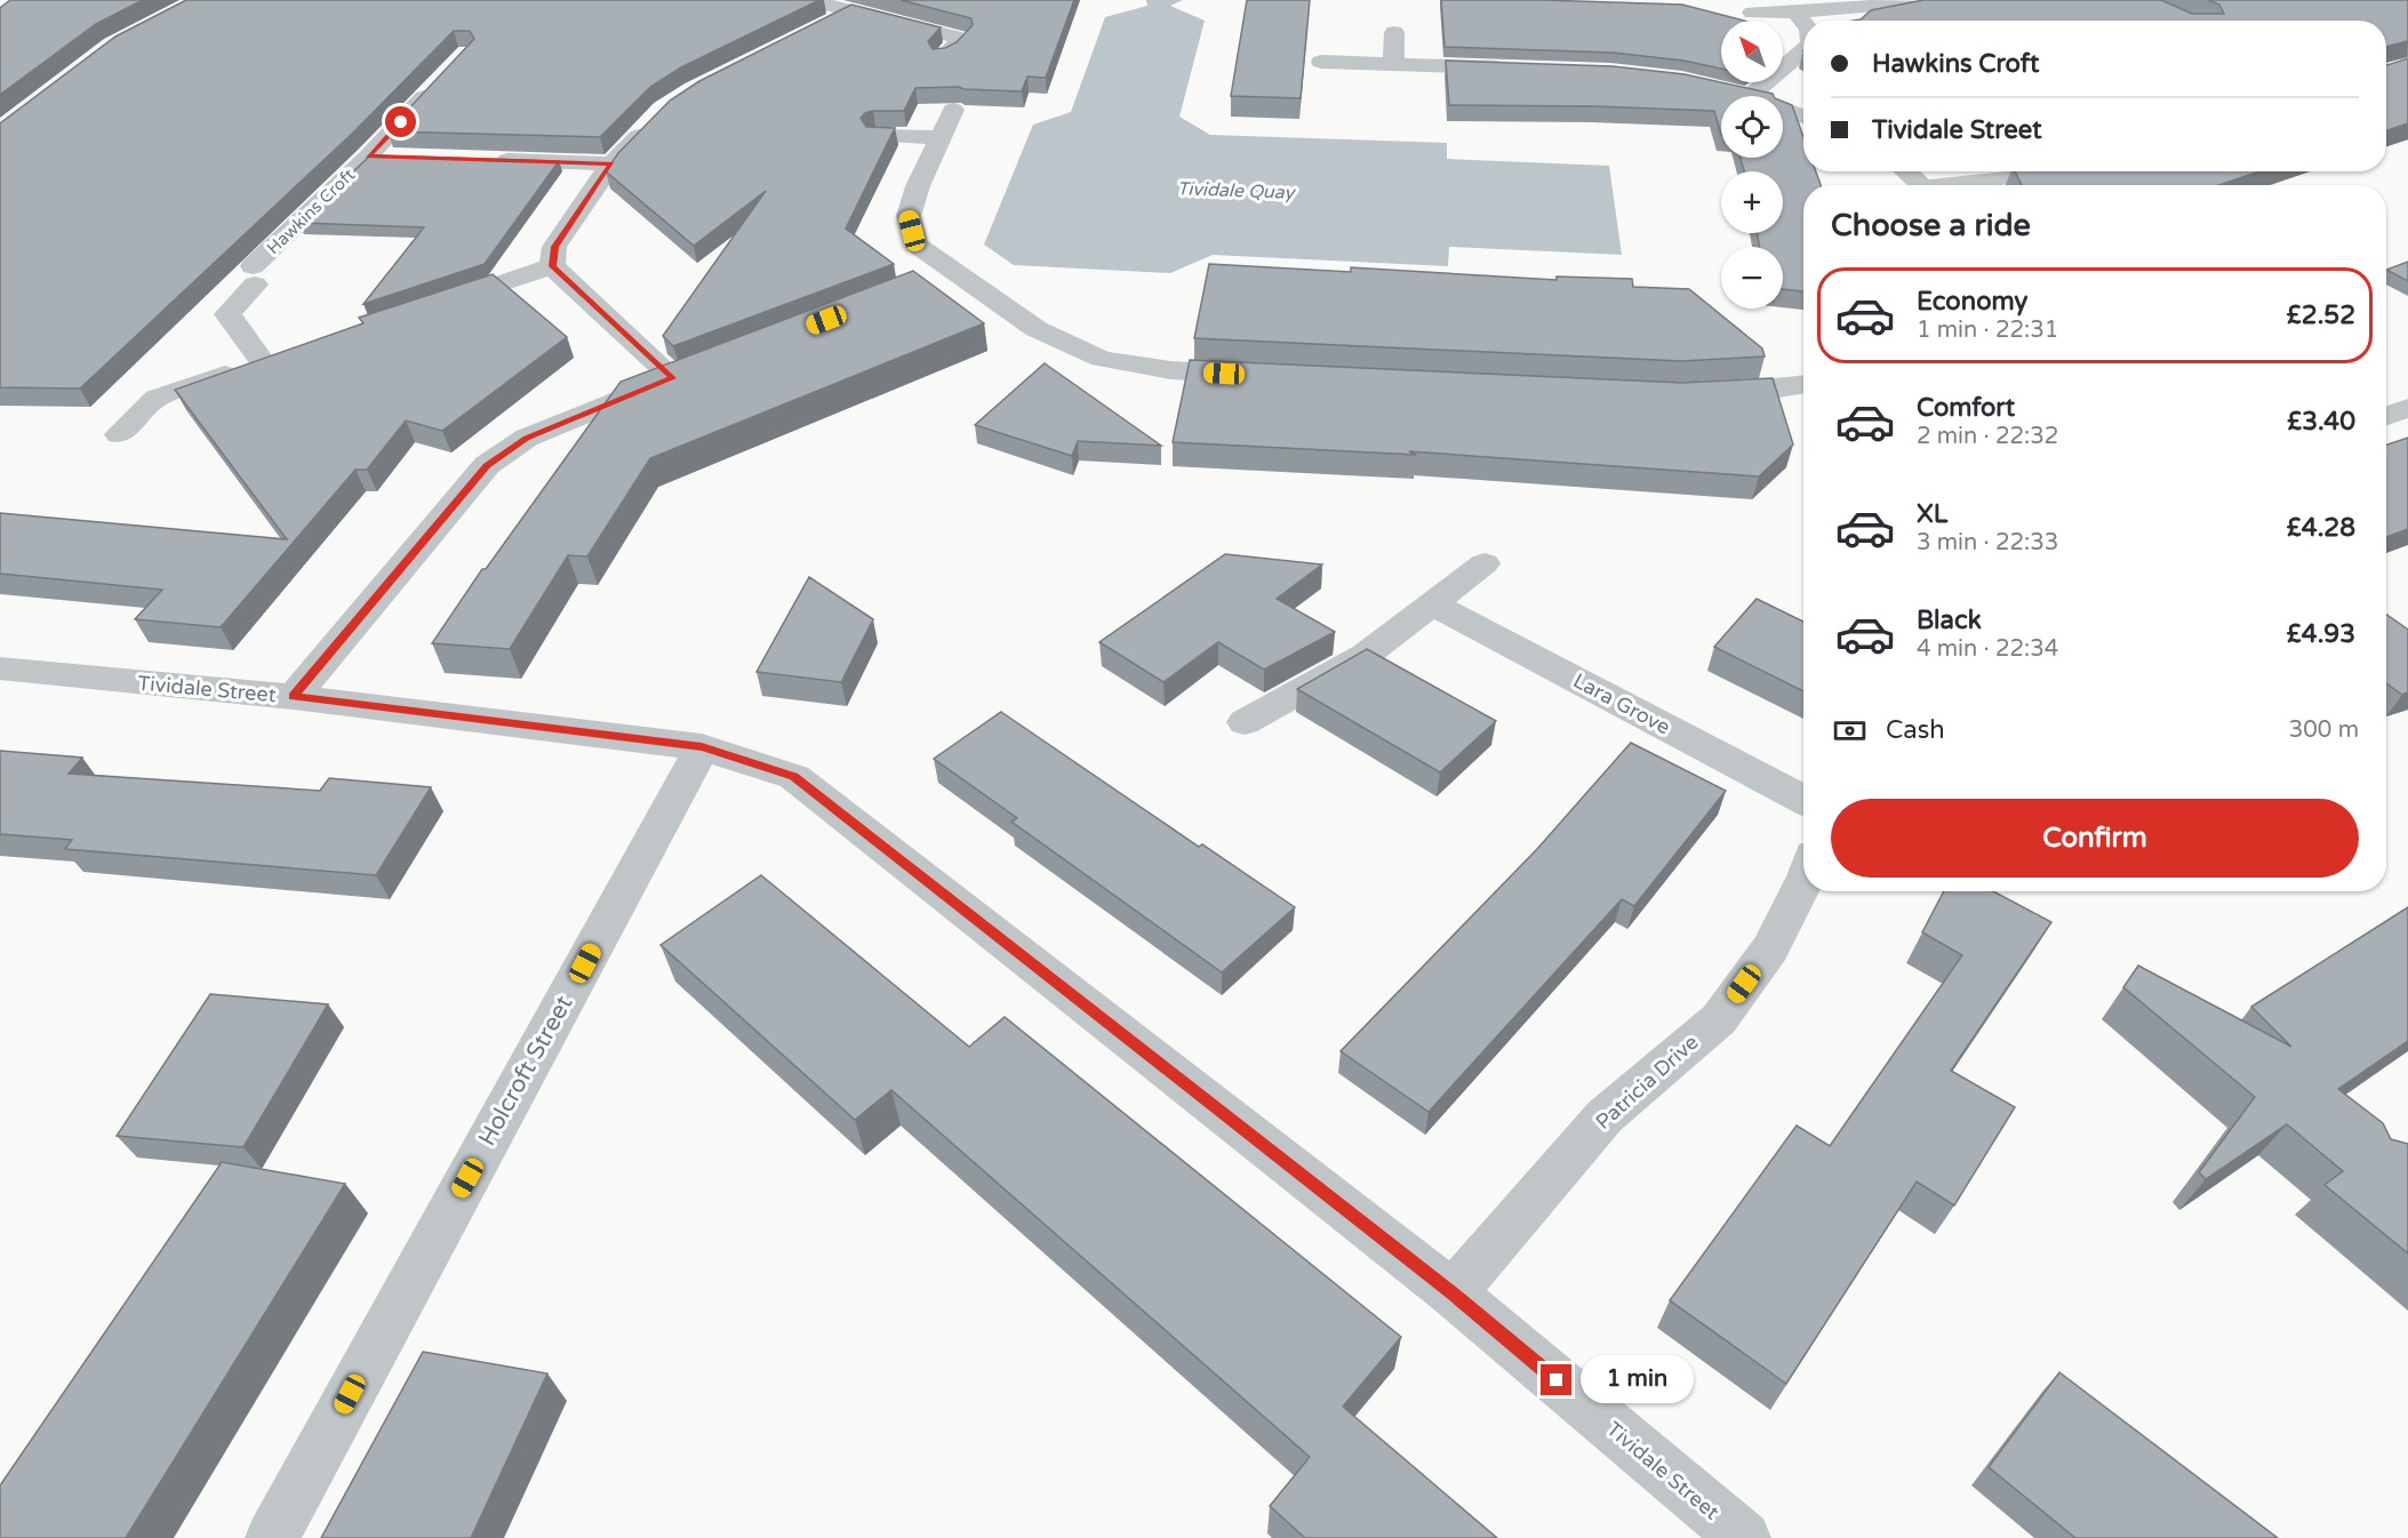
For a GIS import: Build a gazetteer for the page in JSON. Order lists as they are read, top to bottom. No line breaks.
{"streets":{"street":["Hawkins Croft","Tividale Street","Lara Grove","Holcroft Street","Patricia Drive"]},"crossings":[["Tividale Street","Holcroft Street"],["Tividale Street","Patricia Drive"]],"water":["Tividale Quay"],"north":"top left","page":{"map_buttons":["+","−"],"banner":["Hawkins Croft","Tividale Street"],"heading":"Choose a ride","list":[{"name":"Economy","note":"1 min · 22:31","value":"£2.52"},{"name":"Comfort","note":"2 min · 22:32","value":"£3.40"},{"name":"XL","note":"3 min · 22:33","value":"£4.28"},{"name":"Black","note":"4 min · 22:34","value":"£4.93"}],"pay":["Cash","300 m"],"buttons":"Confirm","bubble":"1 min"}}
